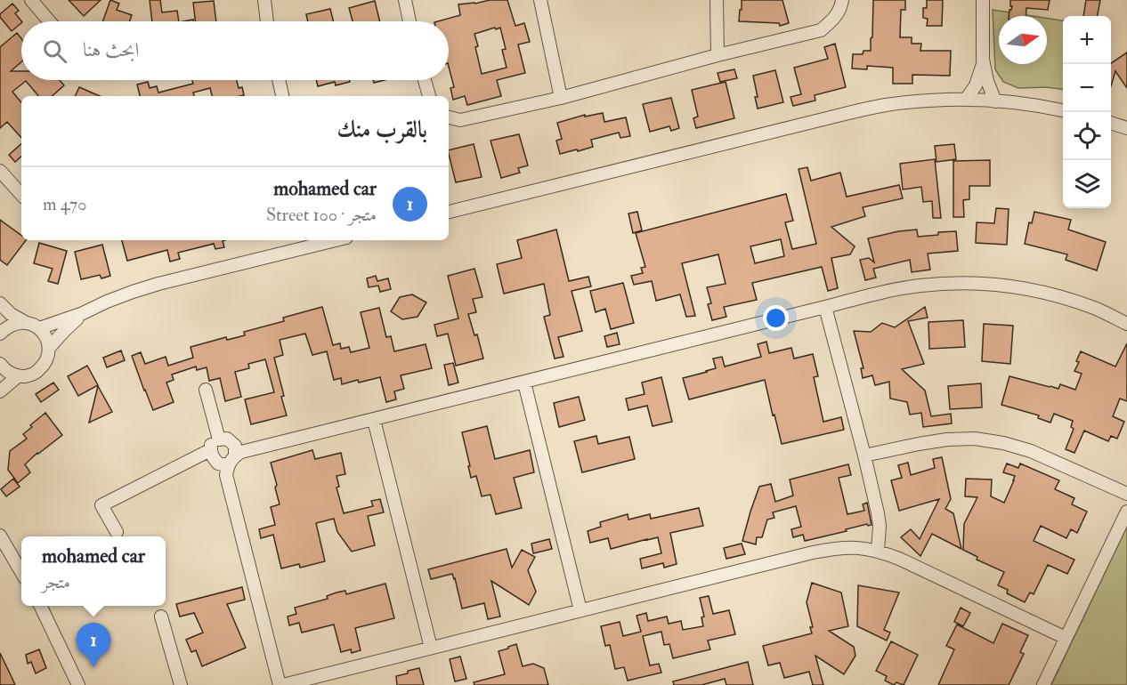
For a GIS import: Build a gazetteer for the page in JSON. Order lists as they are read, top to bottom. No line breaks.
{"north":"right","page":{"map_buttons":["+","−"],"search":"ابحث هنا","heading":"بالقرب منك","list":[{"mark":"1","name":"mohamed car","note":"متجر · Street 100","value":"470 m"}],"popup":["mohamed car","متجر"],"pins":"1"}}
